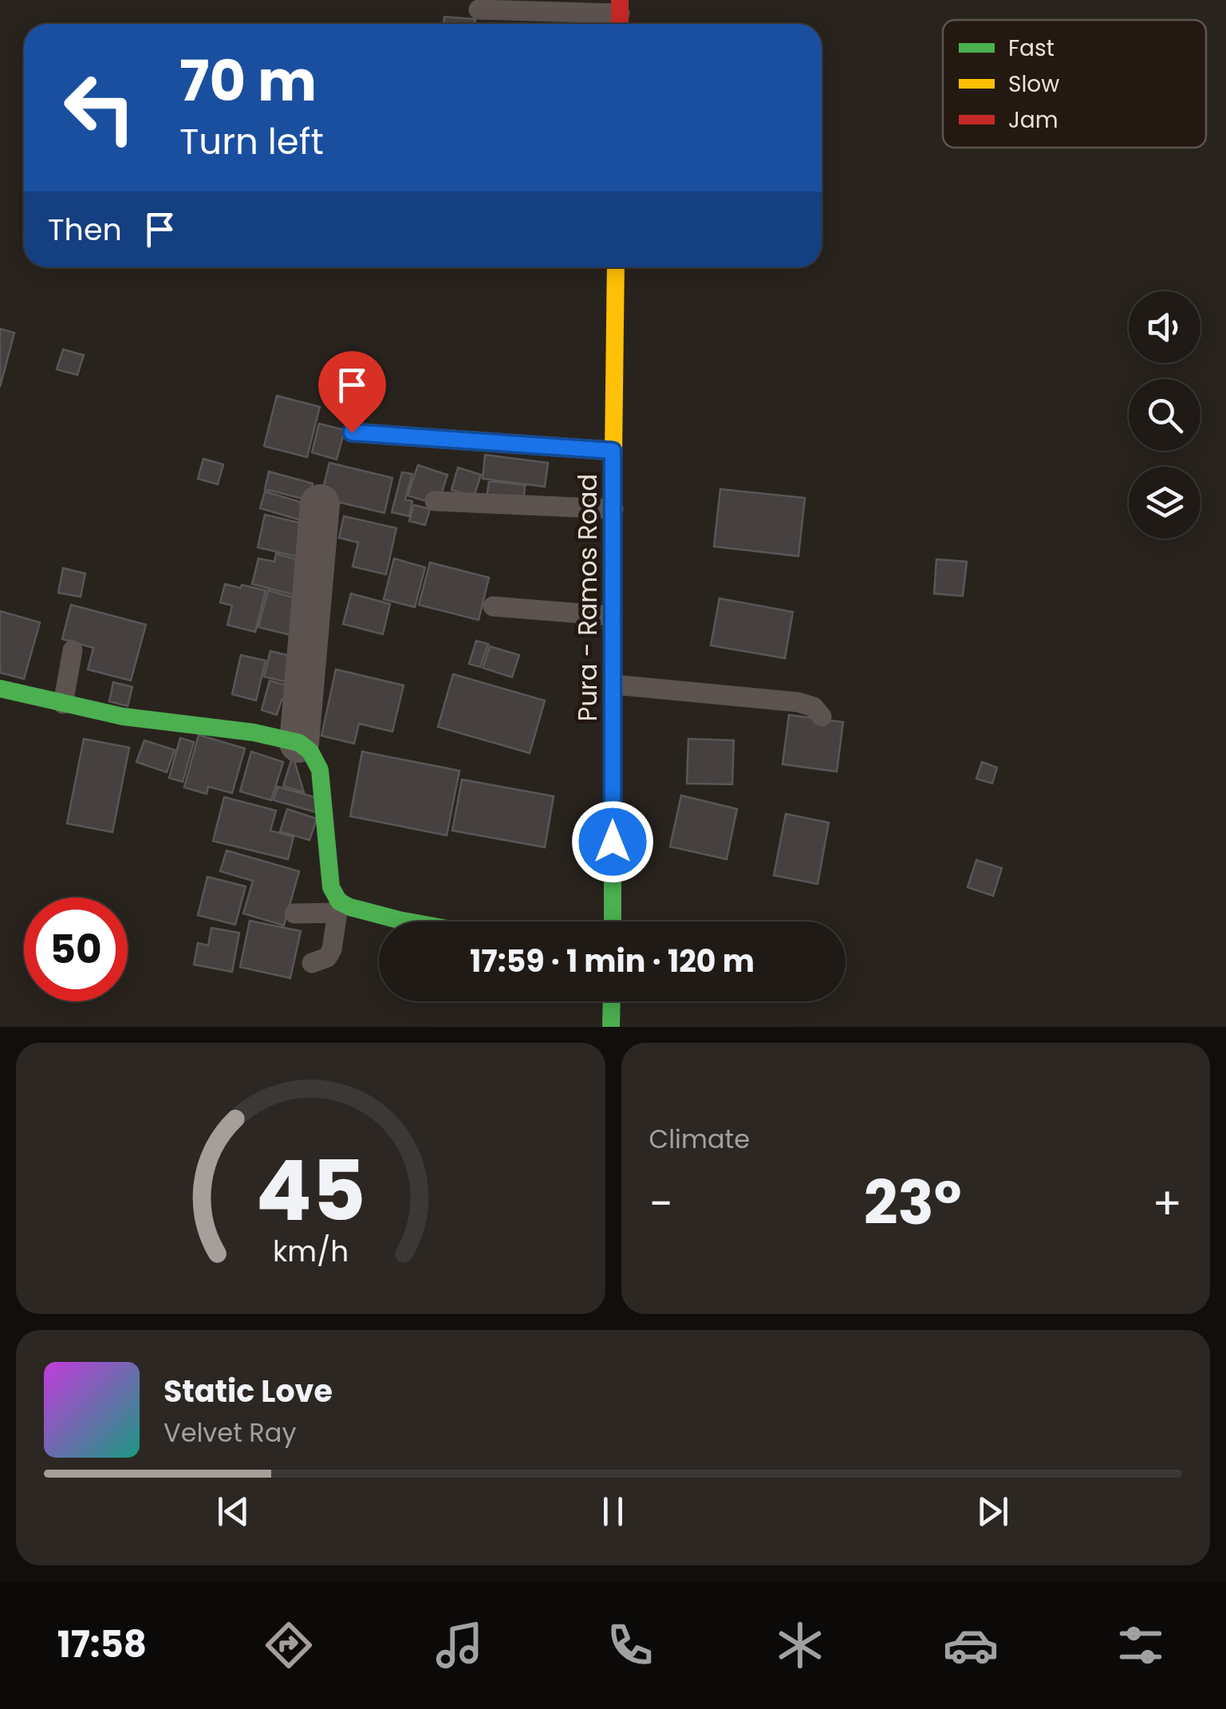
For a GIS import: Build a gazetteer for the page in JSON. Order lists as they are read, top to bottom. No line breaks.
{"streets":{"main road":["Pura - Ramos Road"]},"legend":["Fast","Slow","Jam"],"page":{"turn":["70 m","Turn left"],"then":"Then","limit":"50","trip":"17:59 · 1 min · 120 m","tile":"Climate","heat":["−","23°","+"],"song":["Static Love","Velvet Ray"],"tabs":"17:58","gauge":["45","km/h"]}}
